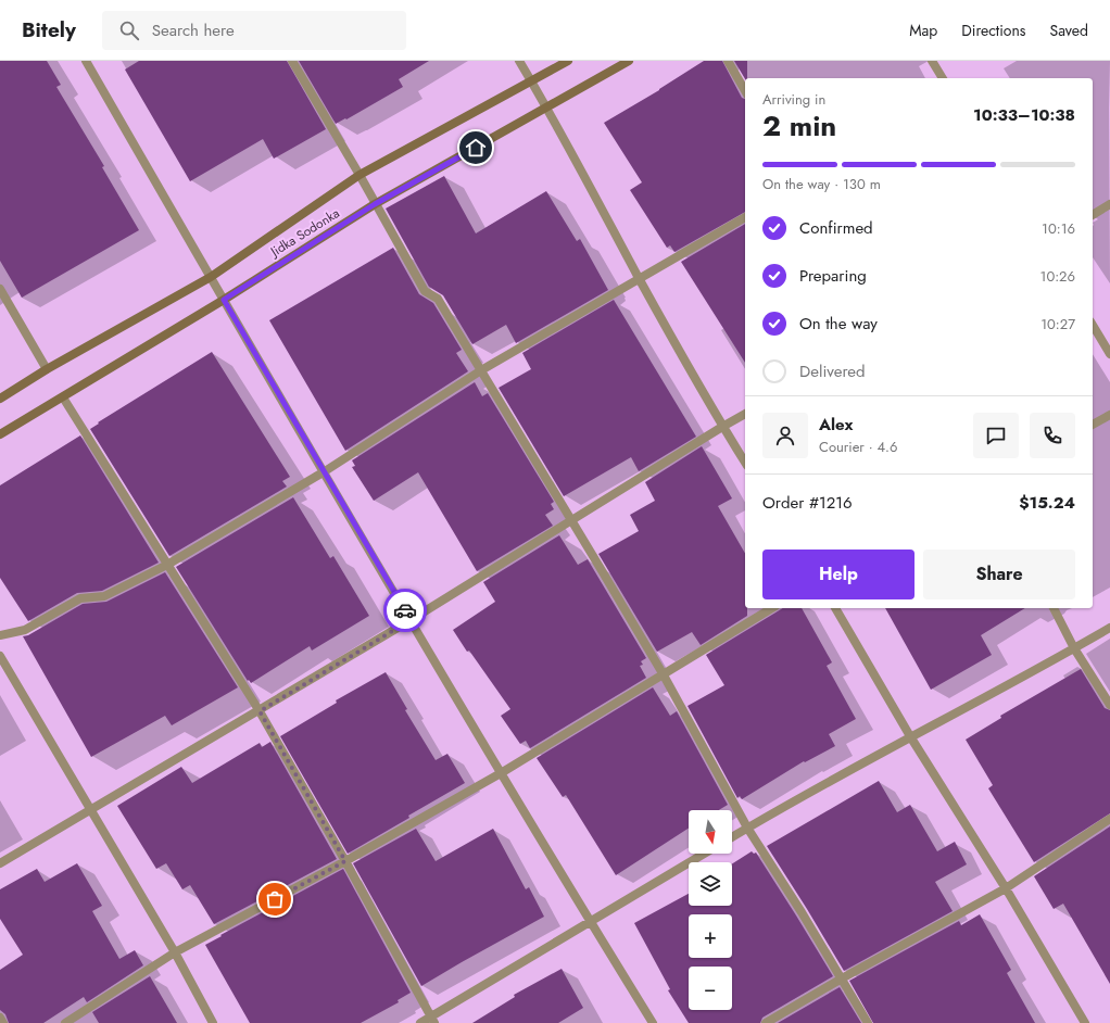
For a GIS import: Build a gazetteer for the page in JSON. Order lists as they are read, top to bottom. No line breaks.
{"streets":{"main road":["Jidka Sodonka"]},"north":"bottom","page":{"header":"Bitely","search":"Search here","nav":["Map","Directions","Saved"],"heading":["2 min","Arriving in","10:33–10:38"],"panel":["Alex","Courier · 4.6","Order #1216","$15.24"],"bar":"On the way · 130 m","list":[["Confirmed","10:16"],["Preparing","10:26"],["On the way","10:27"],"Delivered"],"buttons":["Help","Share"],"map_buttons":["+","−"]}}
